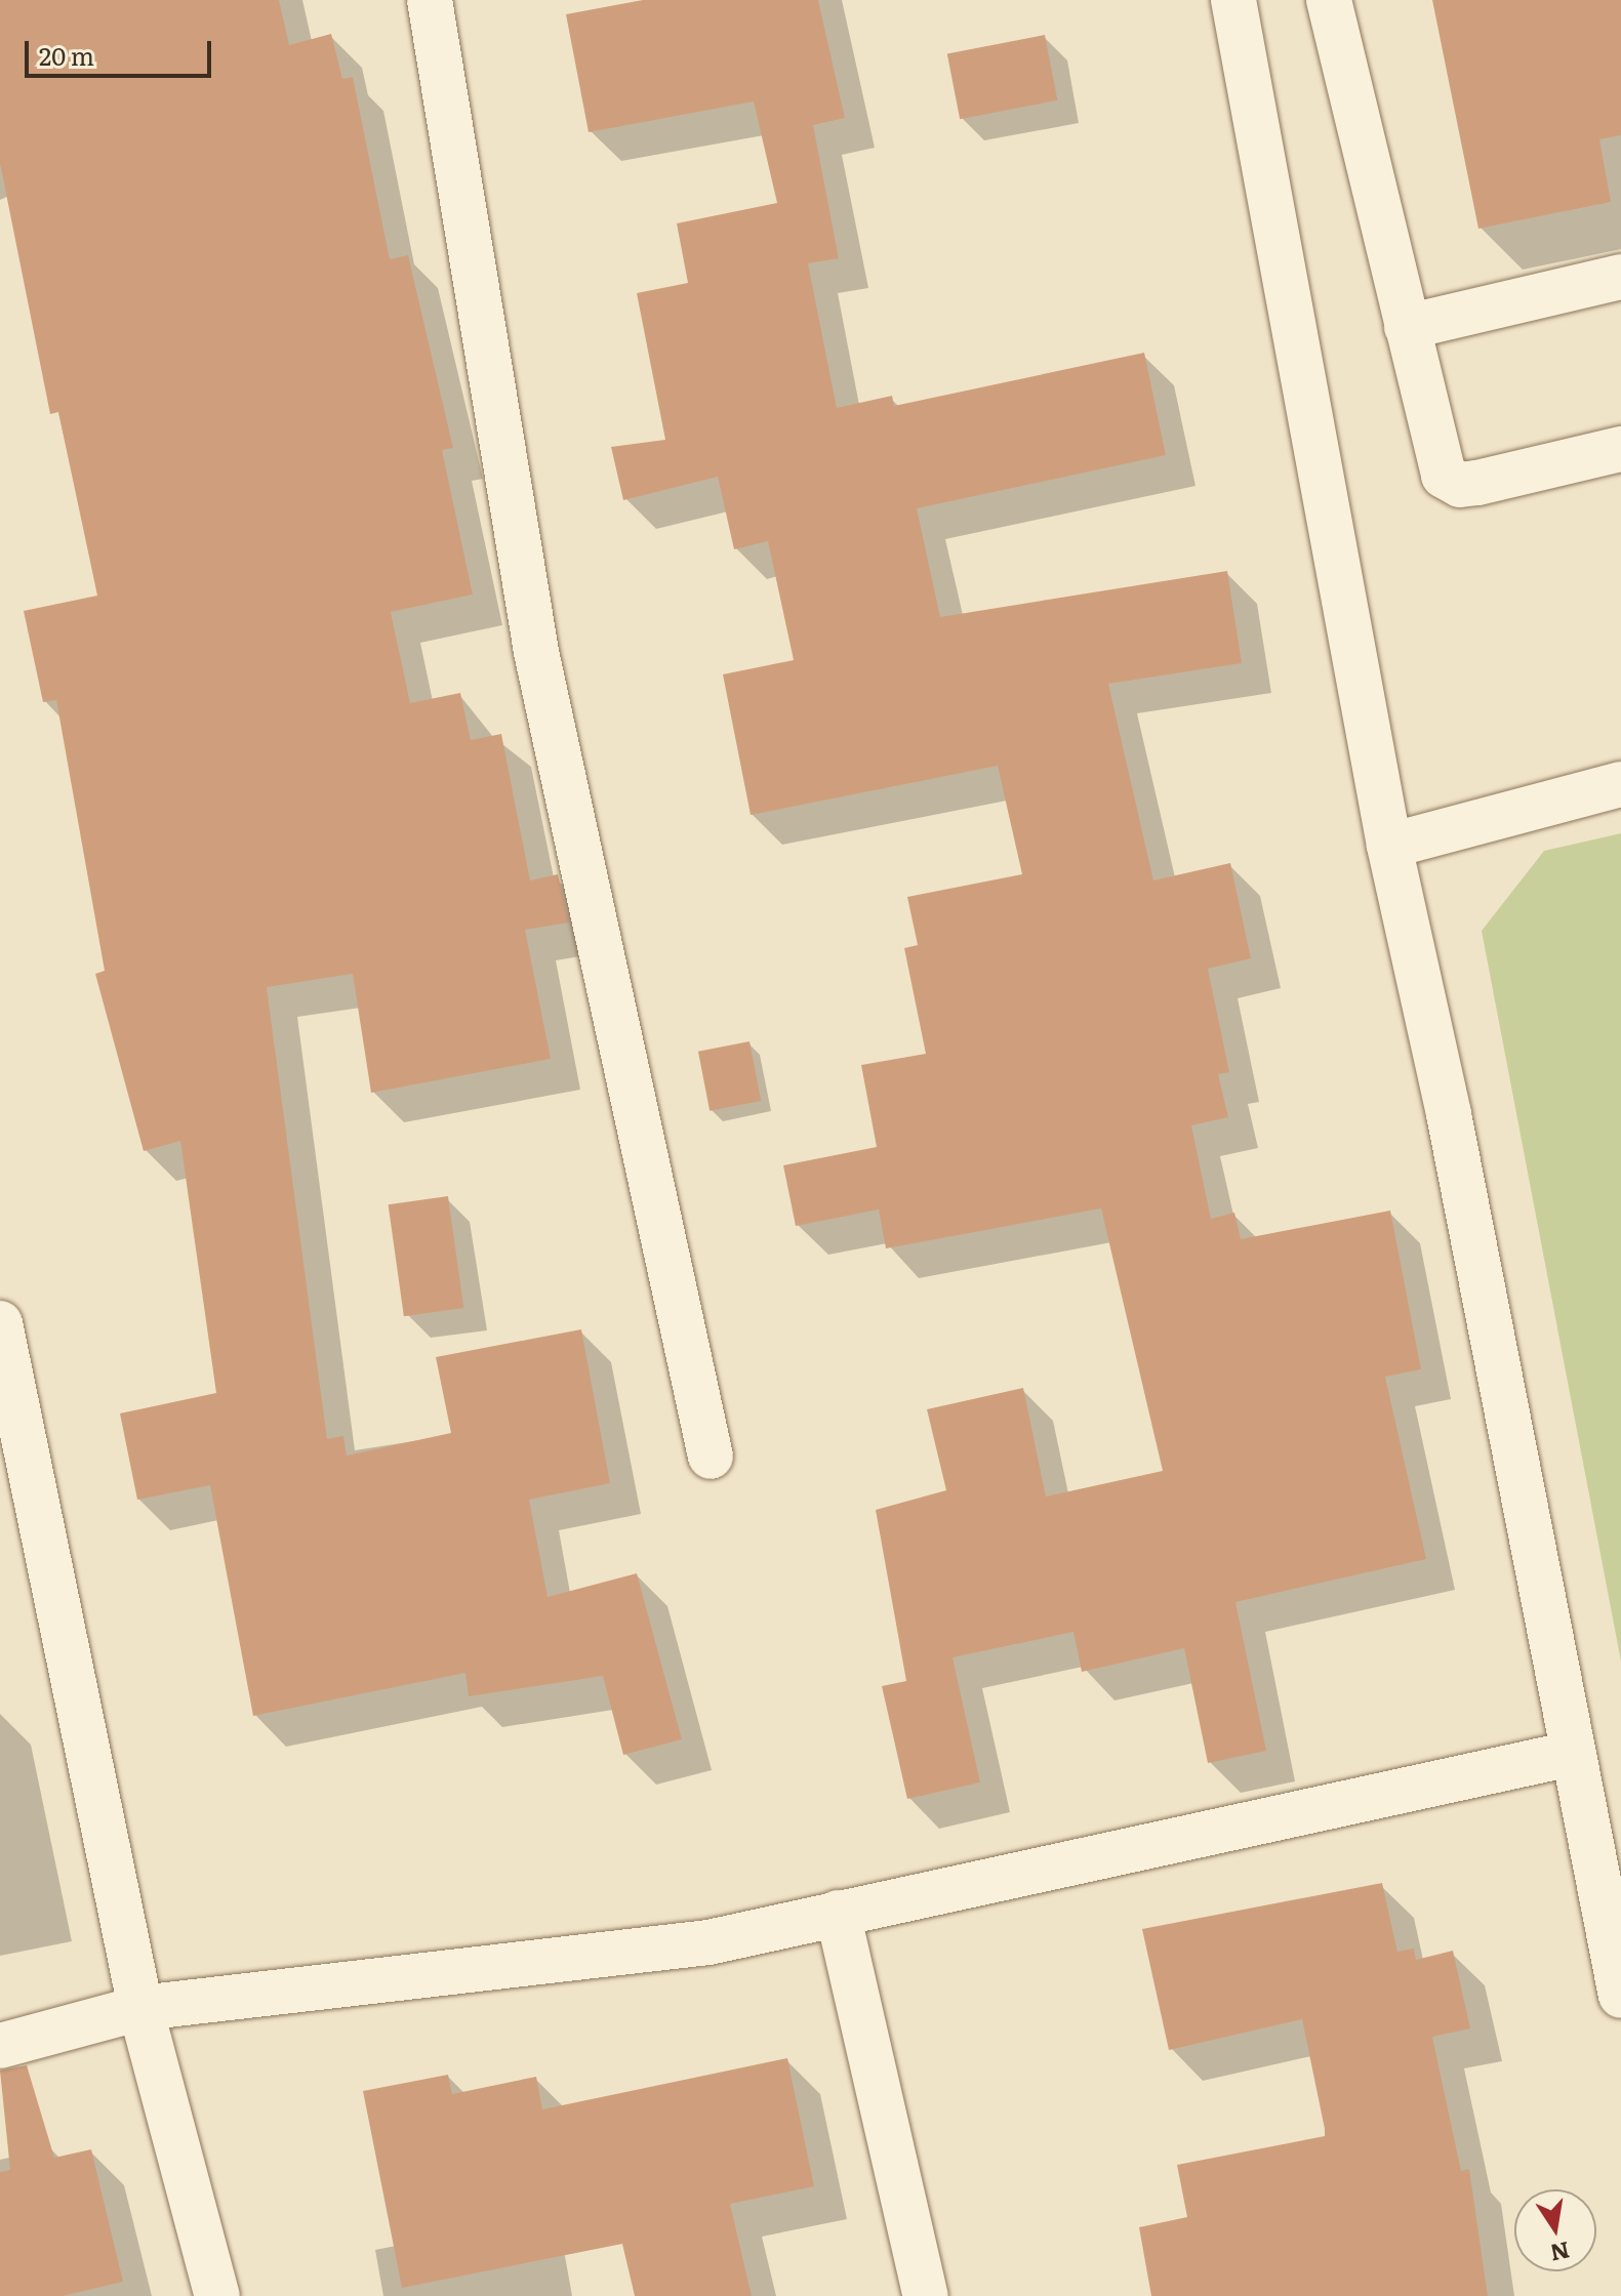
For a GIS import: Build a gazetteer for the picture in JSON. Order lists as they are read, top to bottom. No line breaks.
{"scale_bar":"20 m","north":"bottom"}
